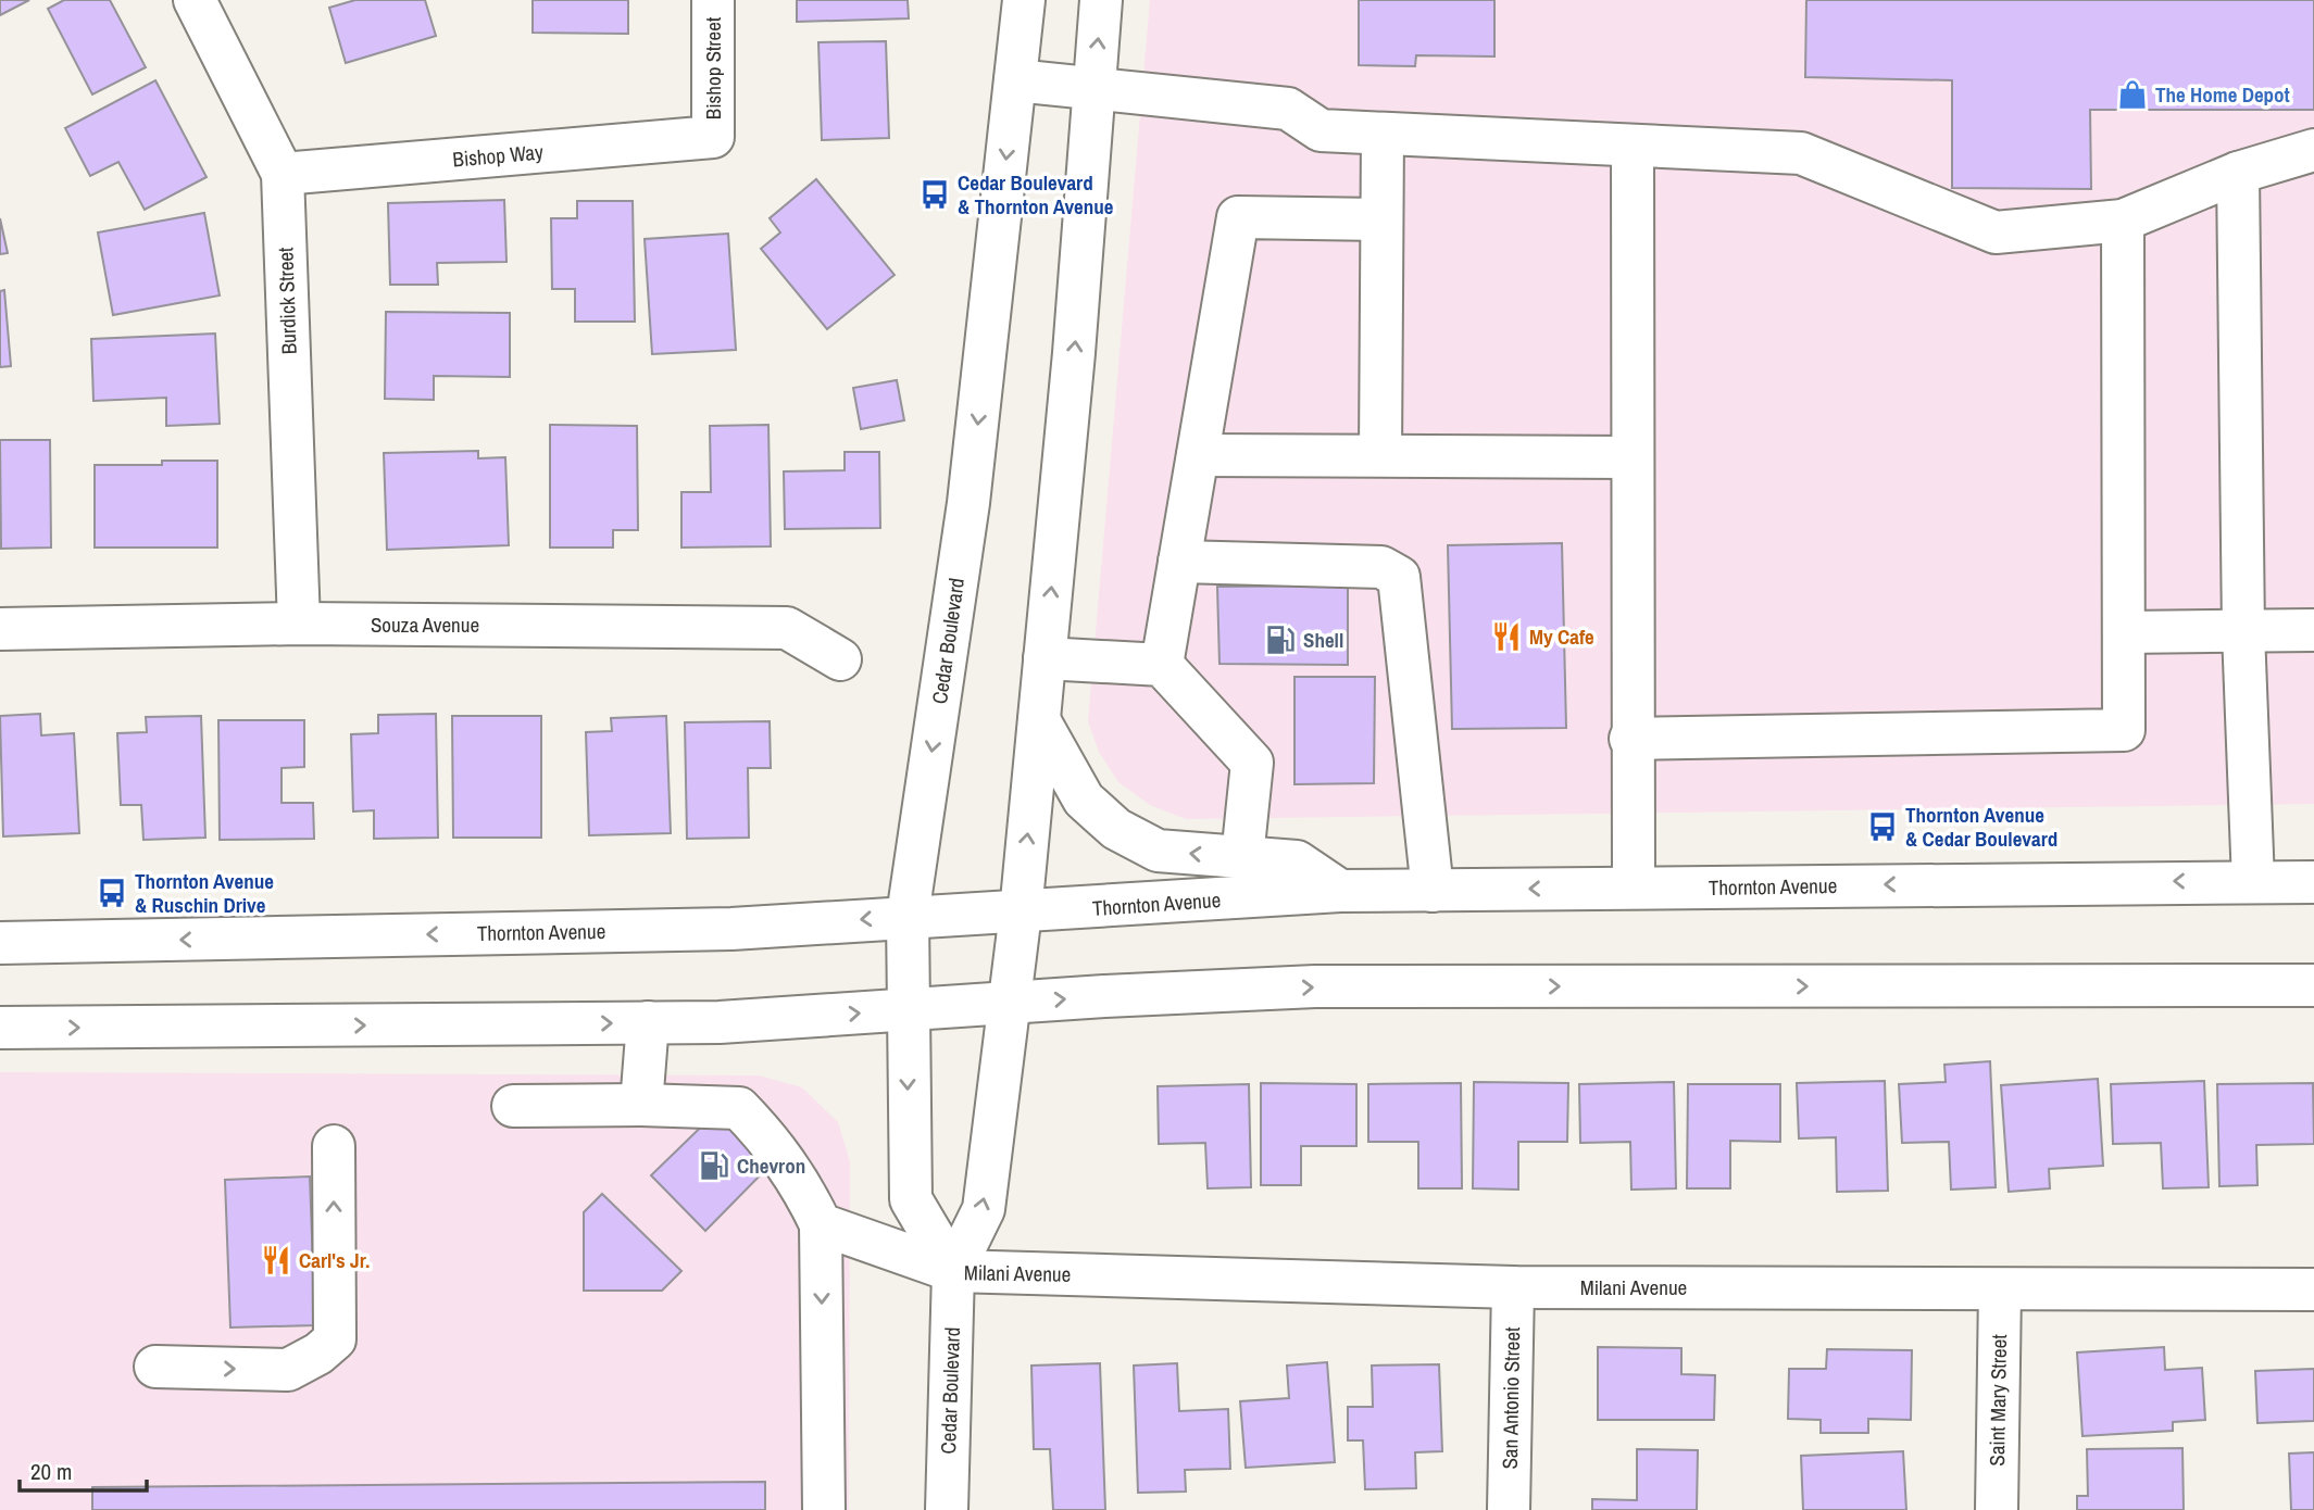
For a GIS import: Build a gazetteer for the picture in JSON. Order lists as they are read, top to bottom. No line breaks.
{"streets":{"main road":["Bishop Street","Bishop Way","Burdick Street","Souza Avenue","Cedar Boulevard","Thornton Avenue","Milani Avenue","San Antonio Street","Saint Mary Street"]},"crossings":[["Bishop Street","Bishop Way"],["Bishop Way","Burdick Street"],["Burdick Street","Souza Avenue"],["Cedar Boulevard","Thornton Avenue"],["Cedar Boulevard","Milani Avenue"],["Milani Avenue","San Antonio Street"],["Milani Avenue","Saint Mary Street"]],"places":{"shop":["The Home Depot"],"bus stop":["Cedar Boulevard & Thornton Avenue","Thornton Avenue & Cedar Boulevard","Thornton Avenue & Ruschin Drive"],"restaurant":["My Cafe","Carl's Jr."],"fuel station":["Shell","Chevron"]},"scale_bar":"20 m"}
